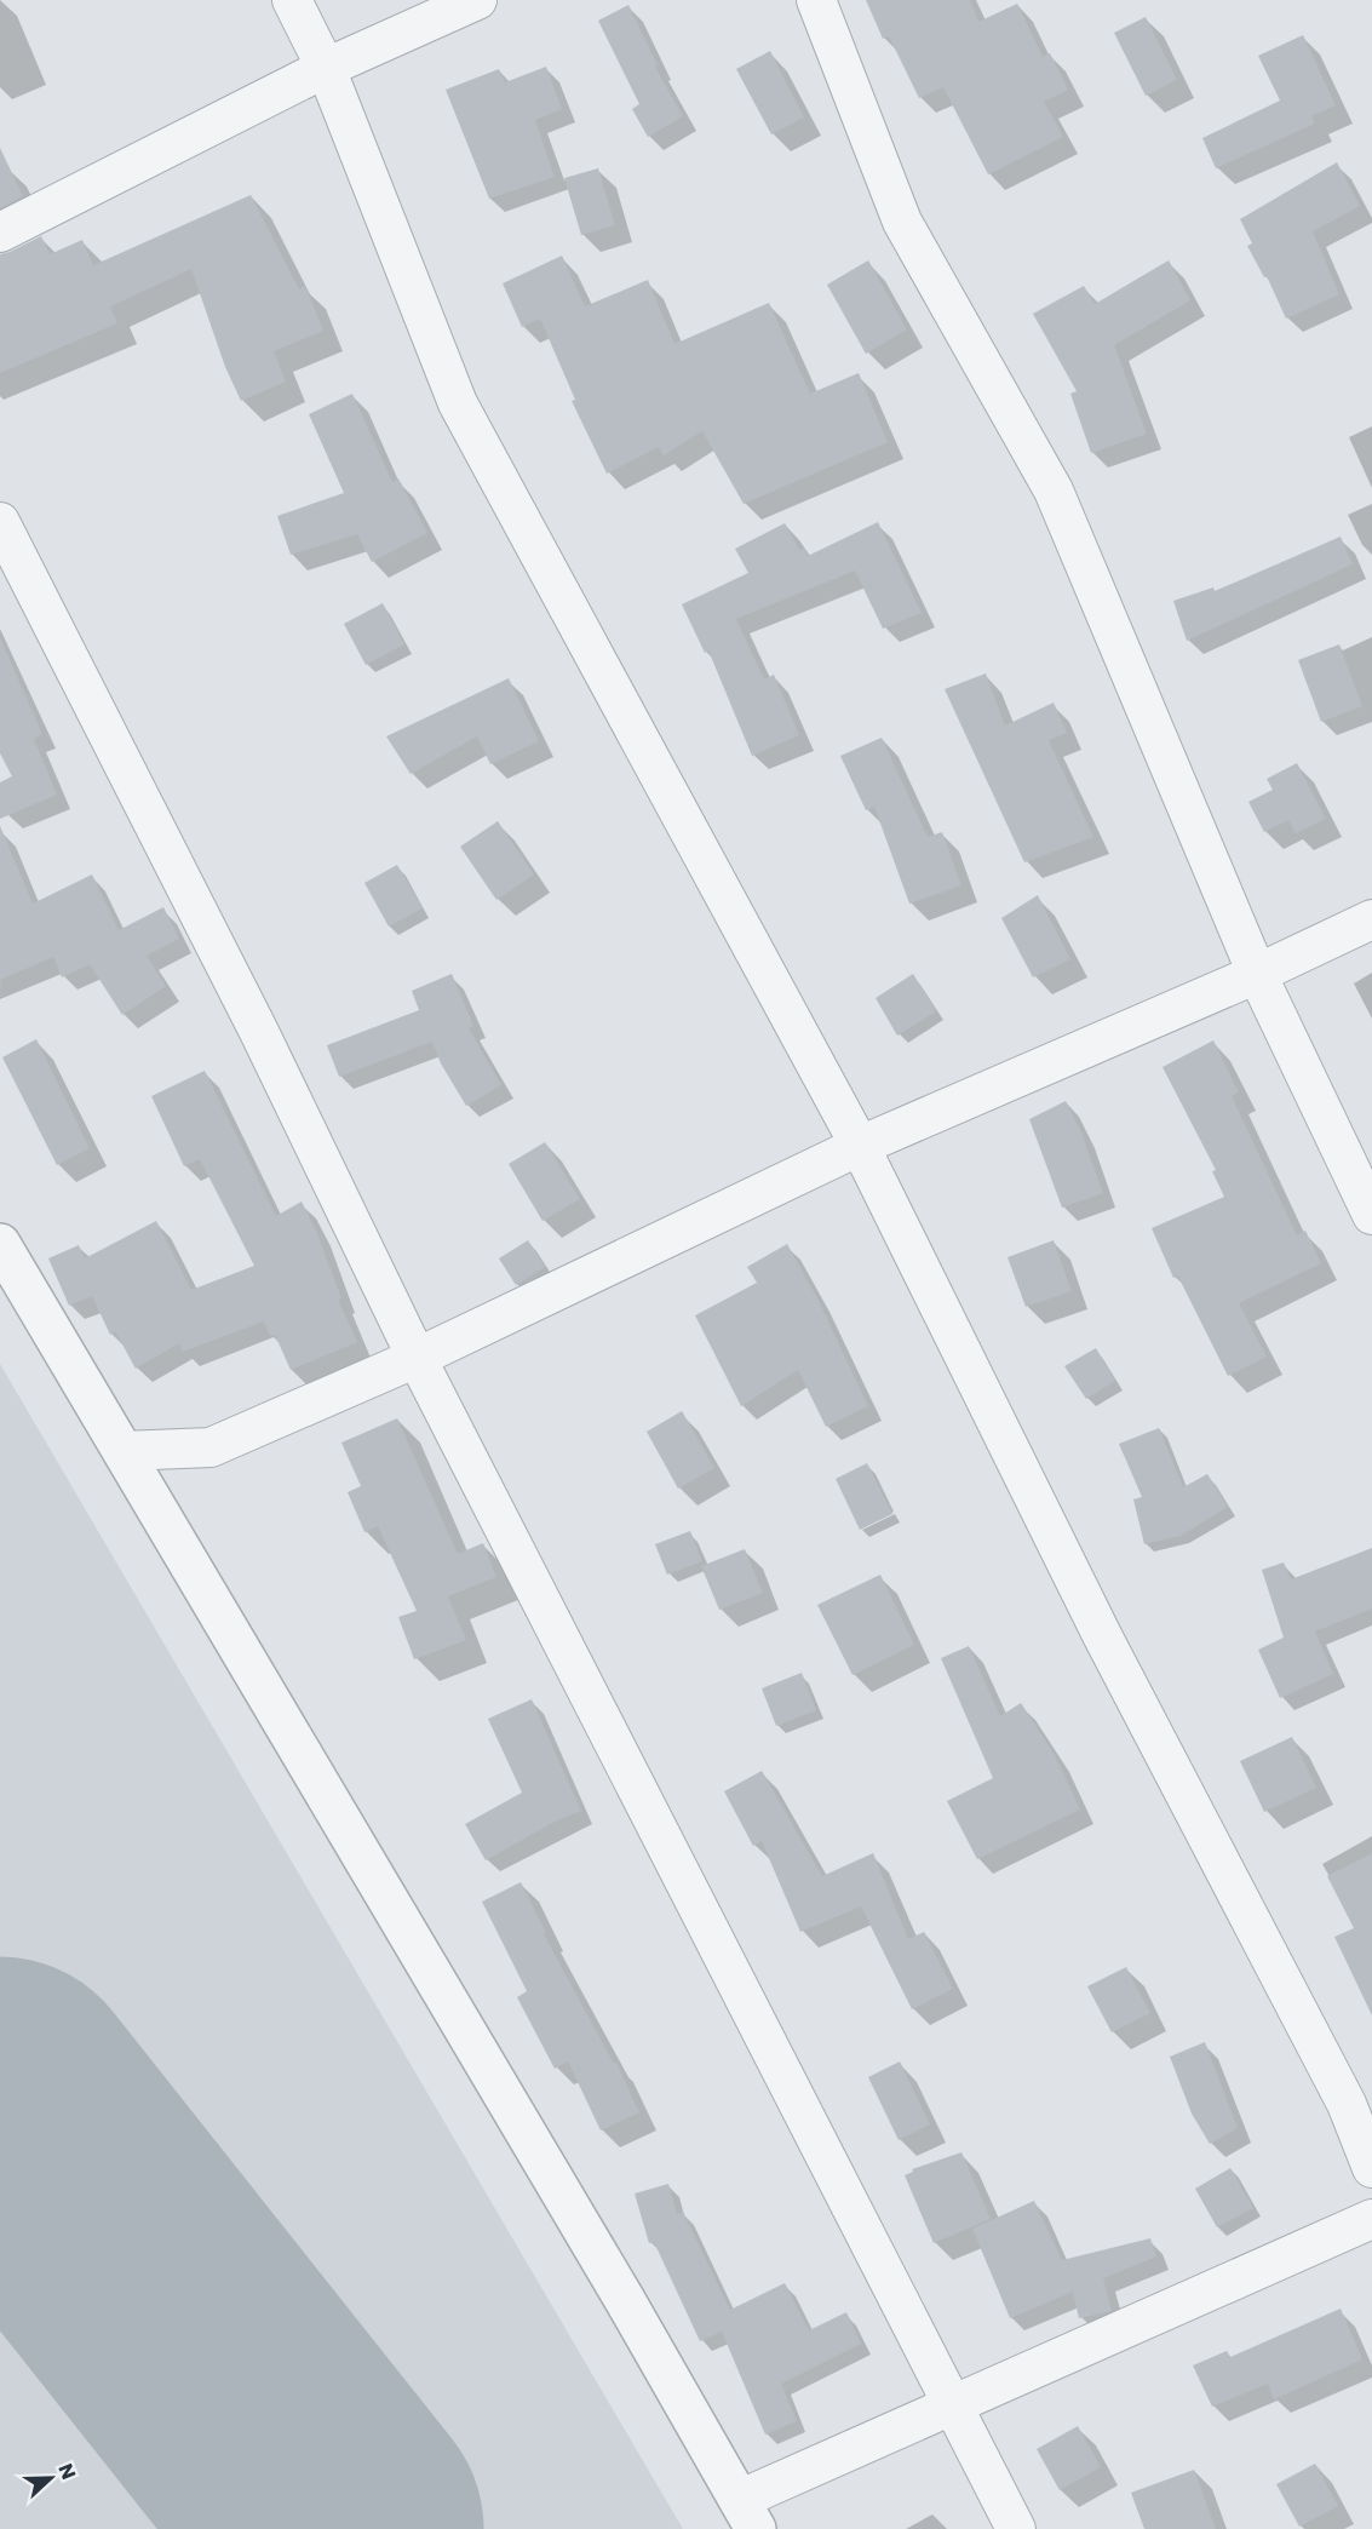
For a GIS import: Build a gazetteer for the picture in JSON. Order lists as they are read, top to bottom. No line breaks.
{"north":"right"}
